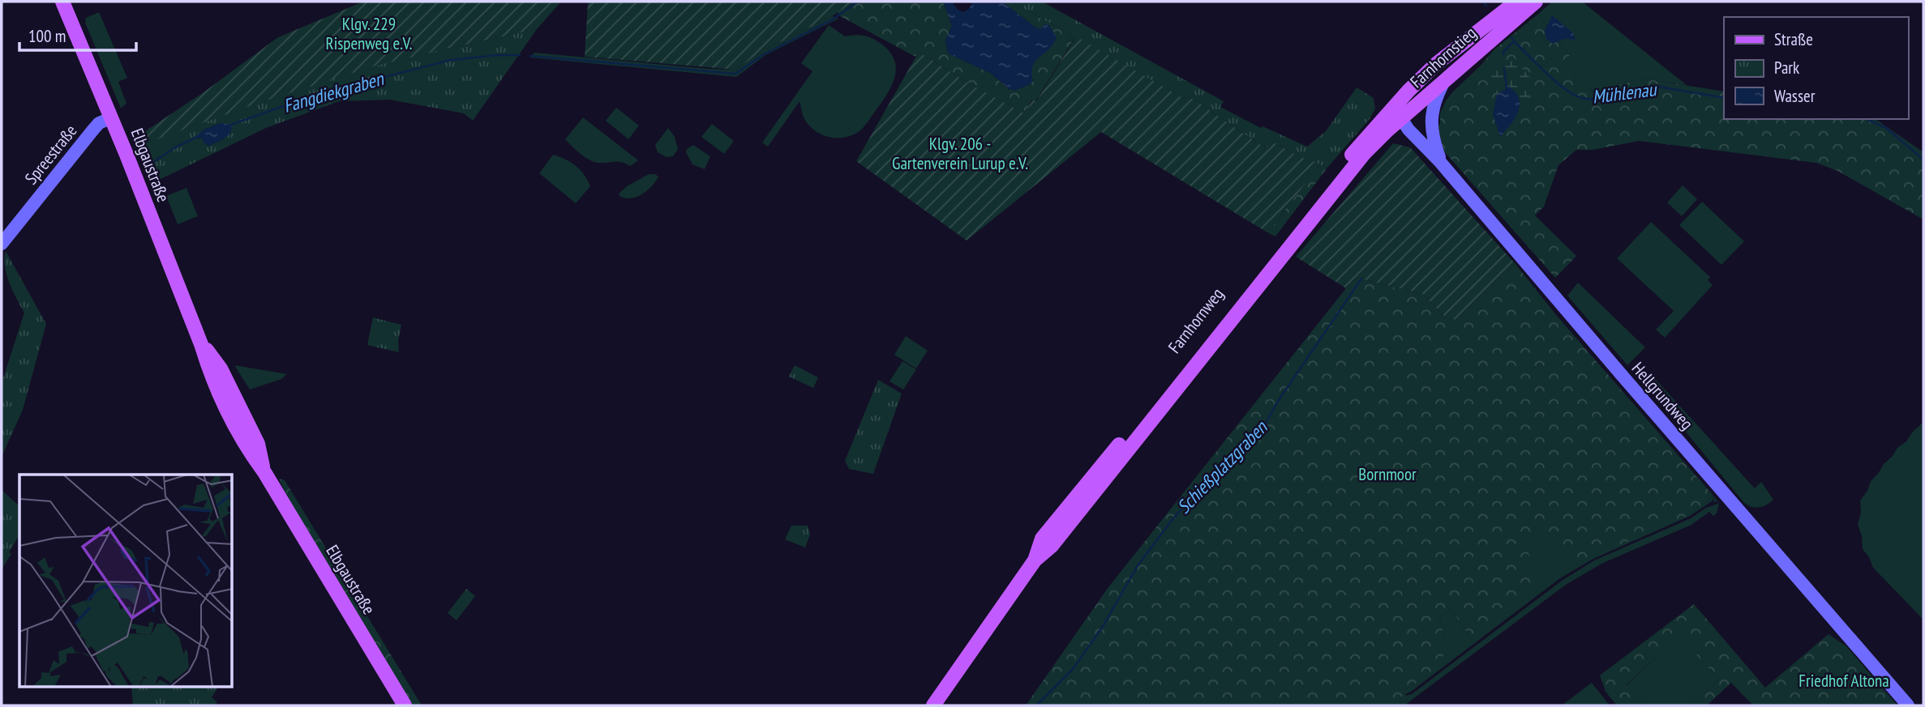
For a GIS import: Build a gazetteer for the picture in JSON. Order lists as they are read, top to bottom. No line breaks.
{"streets":{"main road":["Farnhornstieg","Elbgaustraße","Farnhornweg"],"street":["Spreestraße","Hellgrundweg"]},"crossings":[["Farnhornstieg","Farnhornweg"],["Farnhornstieg","Hellgrundweg"],["Spreestraße","Elbgaustraße"],["Farnhornweg","Hellgrundweg"]],"water":["Fangdiekgraben","Mühlenau","Schießplatzgraben"],"parks":["Klgv. 229 Rispenweg e.V.","Klgv. 206 - Gartenverein Lurup e.V.","Bornmoor","Friedhof Altona"],"legend":["Straße","Park","Wasser"],"scale_bar":"100 m"}
